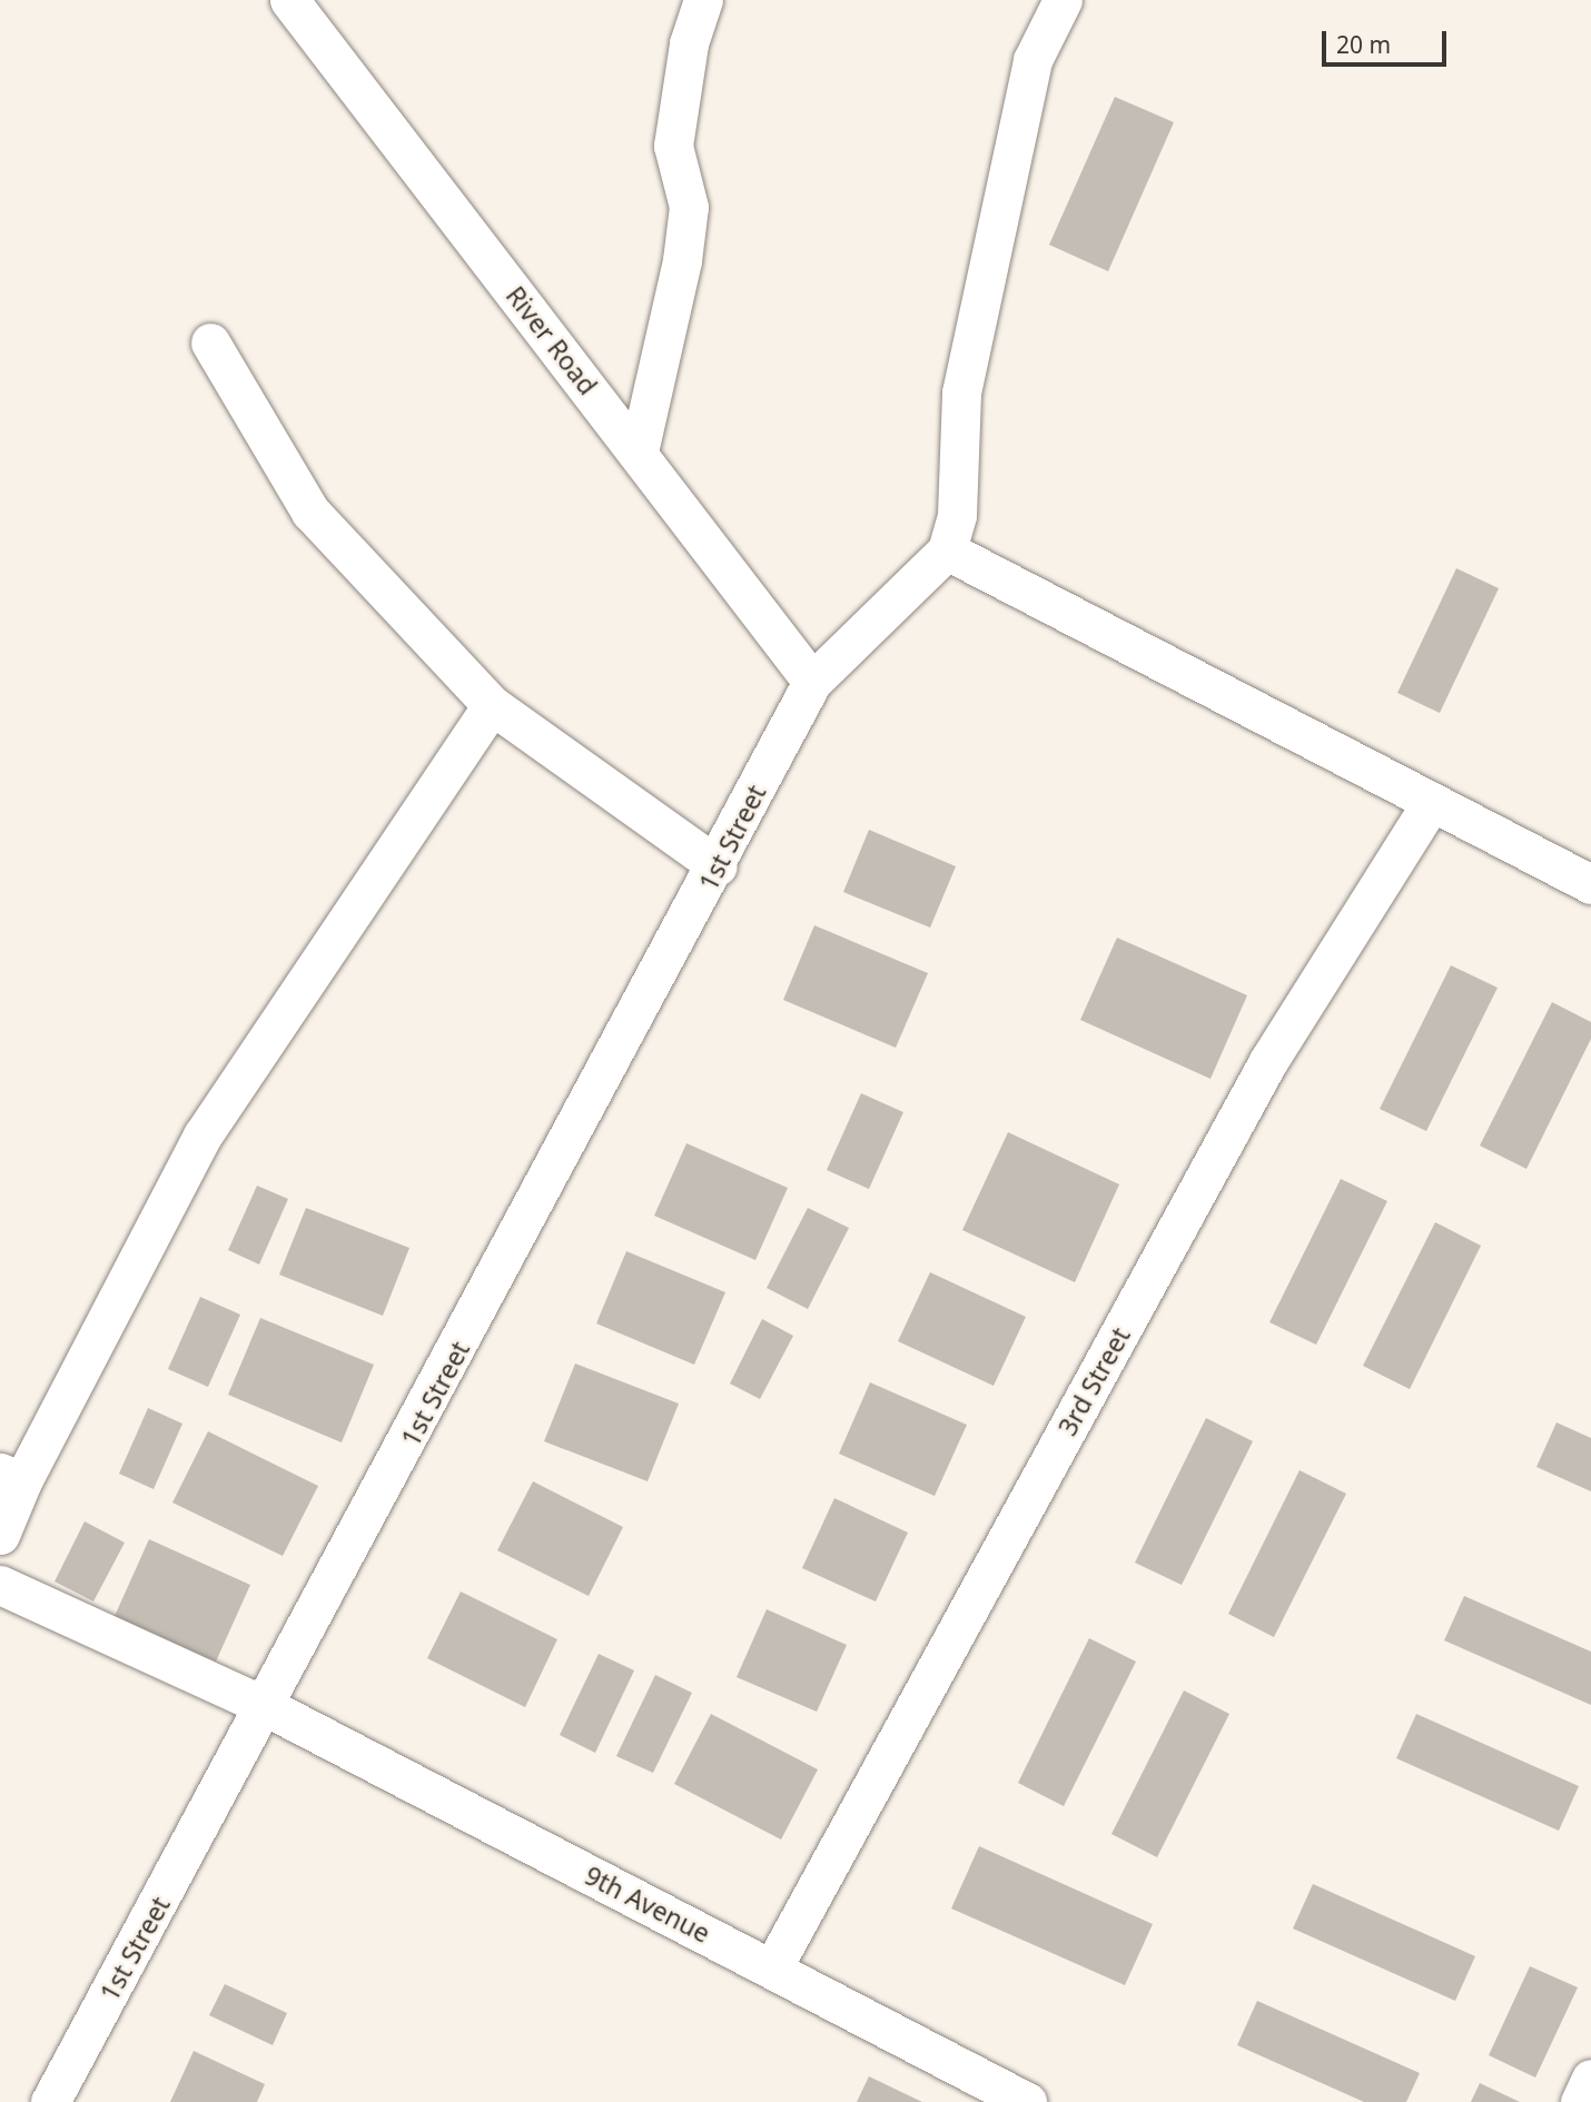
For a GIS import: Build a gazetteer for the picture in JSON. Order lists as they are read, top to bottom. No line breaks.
{"streets":{"street":["River Road","1st Street","3rd Street","9th Avenue"]},"crossings":[["River Road","1st Street"],["1st Street","9th Avenue"],["3rd Street","9th Avenue"]],"scale_bar":"20 m"}
